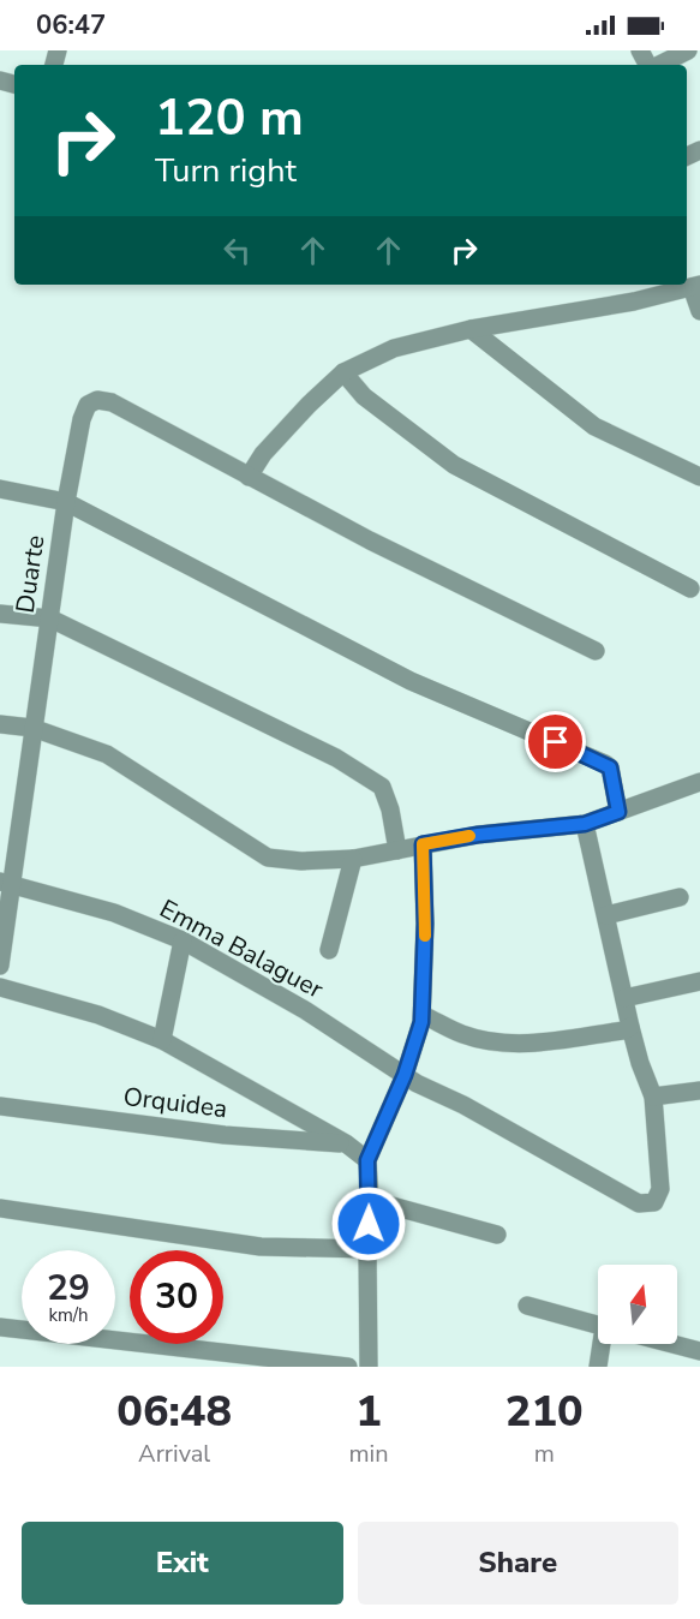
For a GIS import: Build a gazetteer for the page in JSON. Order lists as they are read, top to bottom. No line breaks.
{"streets":{"street":["Duarte","Emma Balaguer","Orquidea"]},"crossings":[["Duarte","Emma Balaguer"]],"north":"top","page":{"status":"06:47","turn":["120 m","Turn right"],"speed":"29 km/h","limit":"30","eta":["06:48","Arrival","1","min","210","m"],"buttons":["Exit","Share"]}}
